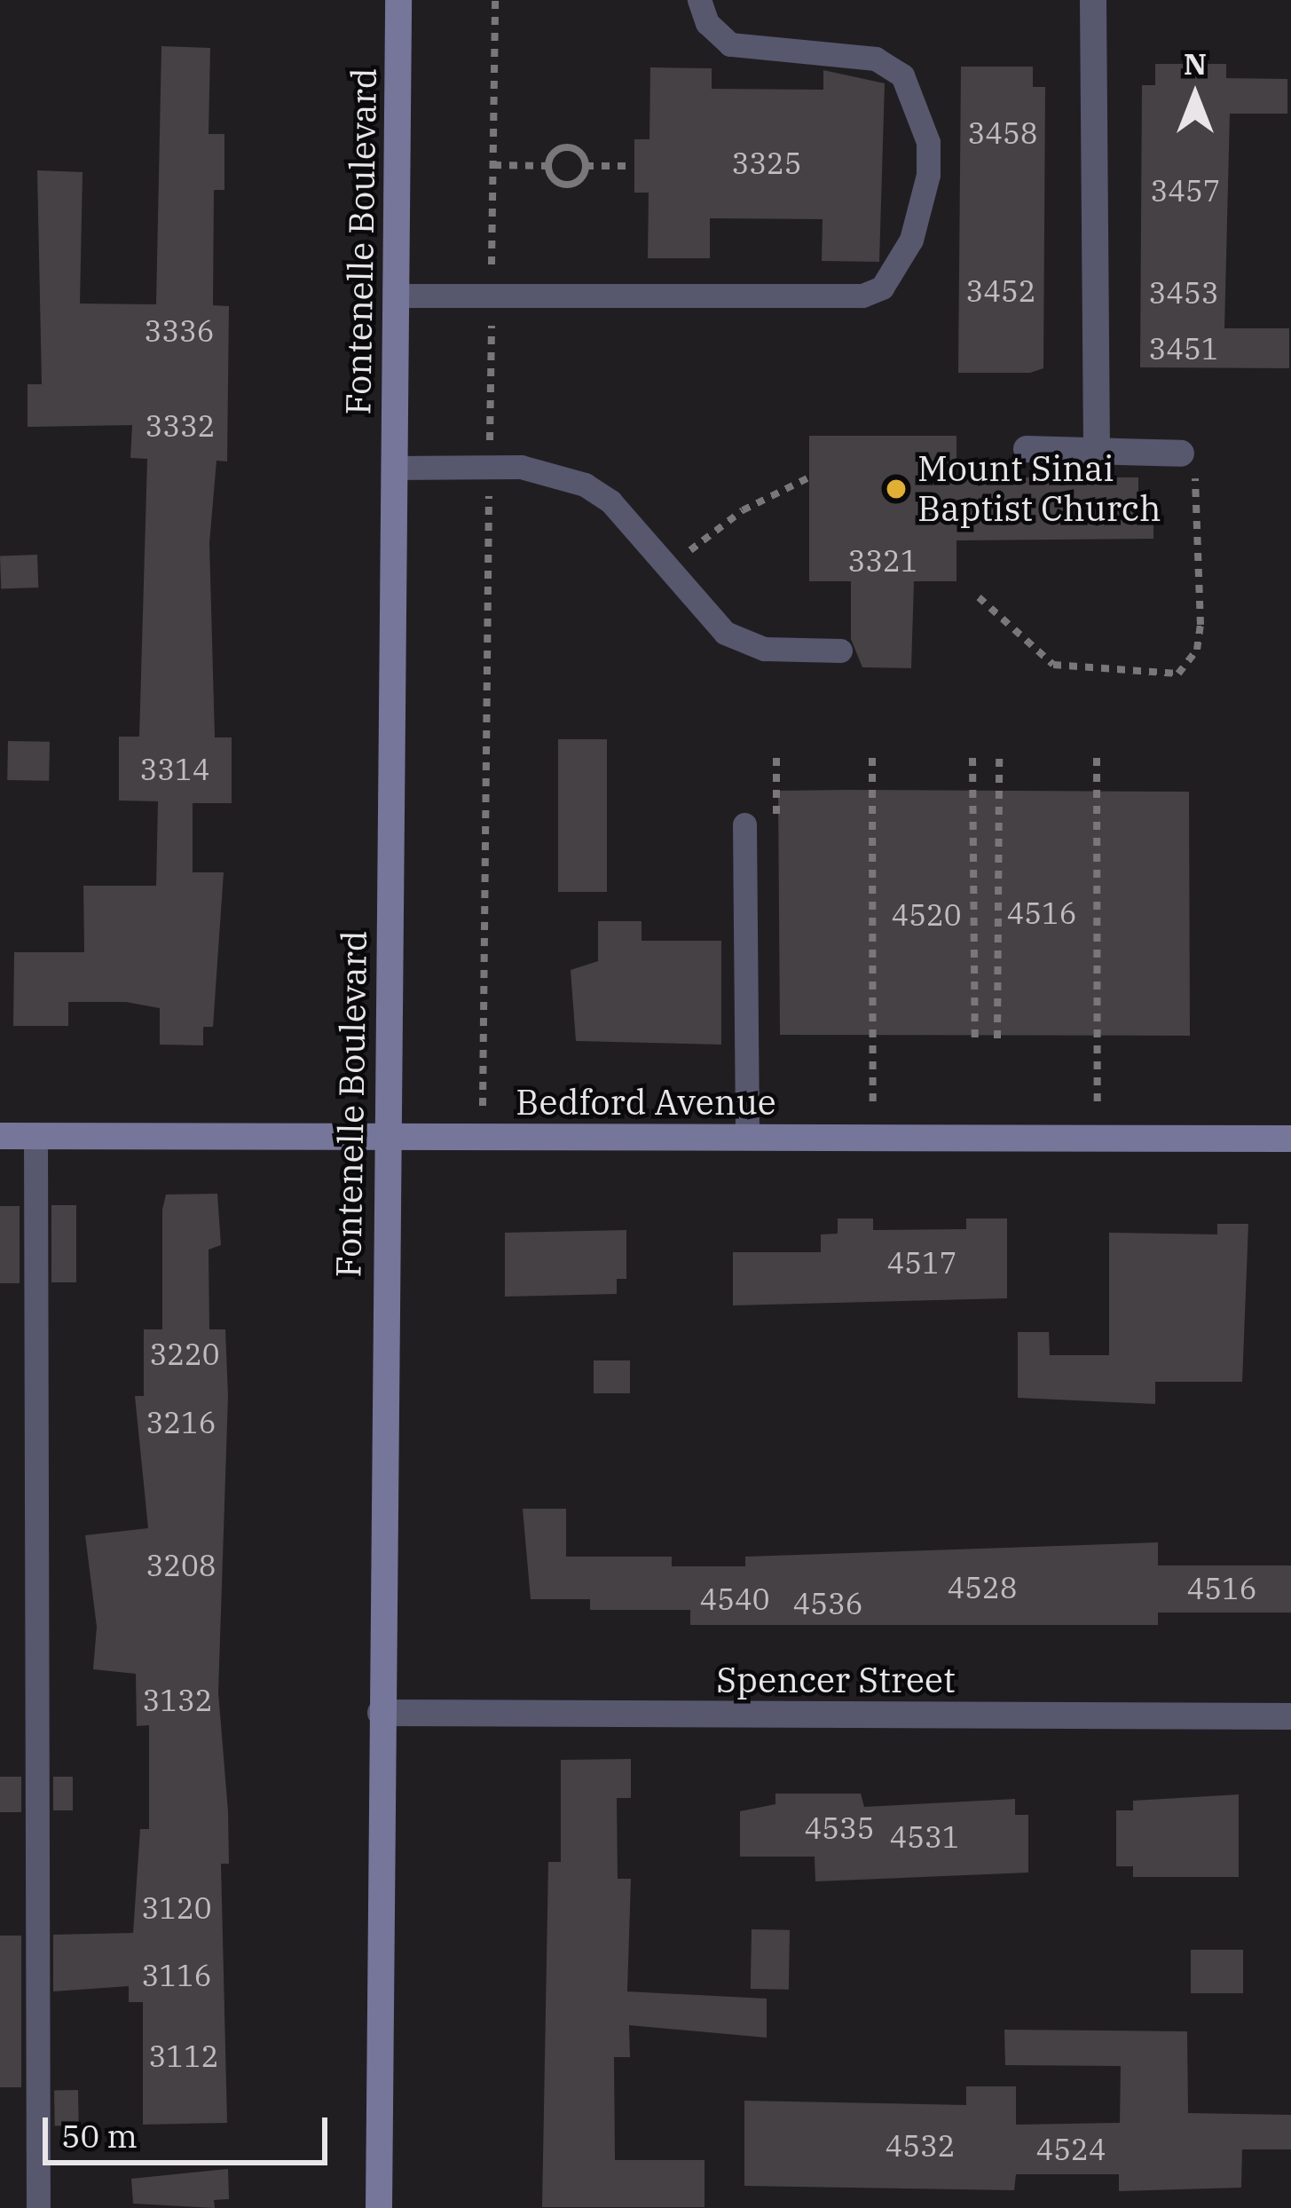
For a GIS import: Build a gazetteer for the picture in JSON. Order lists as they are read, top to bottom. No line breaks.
{"streets":{"main road":["Fontenelle Boulevard","Bedford Avenue"],"street":["Spencer Street"]},"crossings":[["Fontenelle Boulevard","Bedford Avenue"],["Fontenelle Boulevard","Spencer Street"]],"places":["Mount Sinai Baptist Church"],"house_numbers":["3458","3325","3457","3452","3453","3336","3451","3332","3321","3314","4516","4520","4517","3220","3216","3208","4528","4516","4540","4536","3132","4535","4531","3120","3116","3112","4532","4524"],"scale_bar":"50 m","north":"top"}
